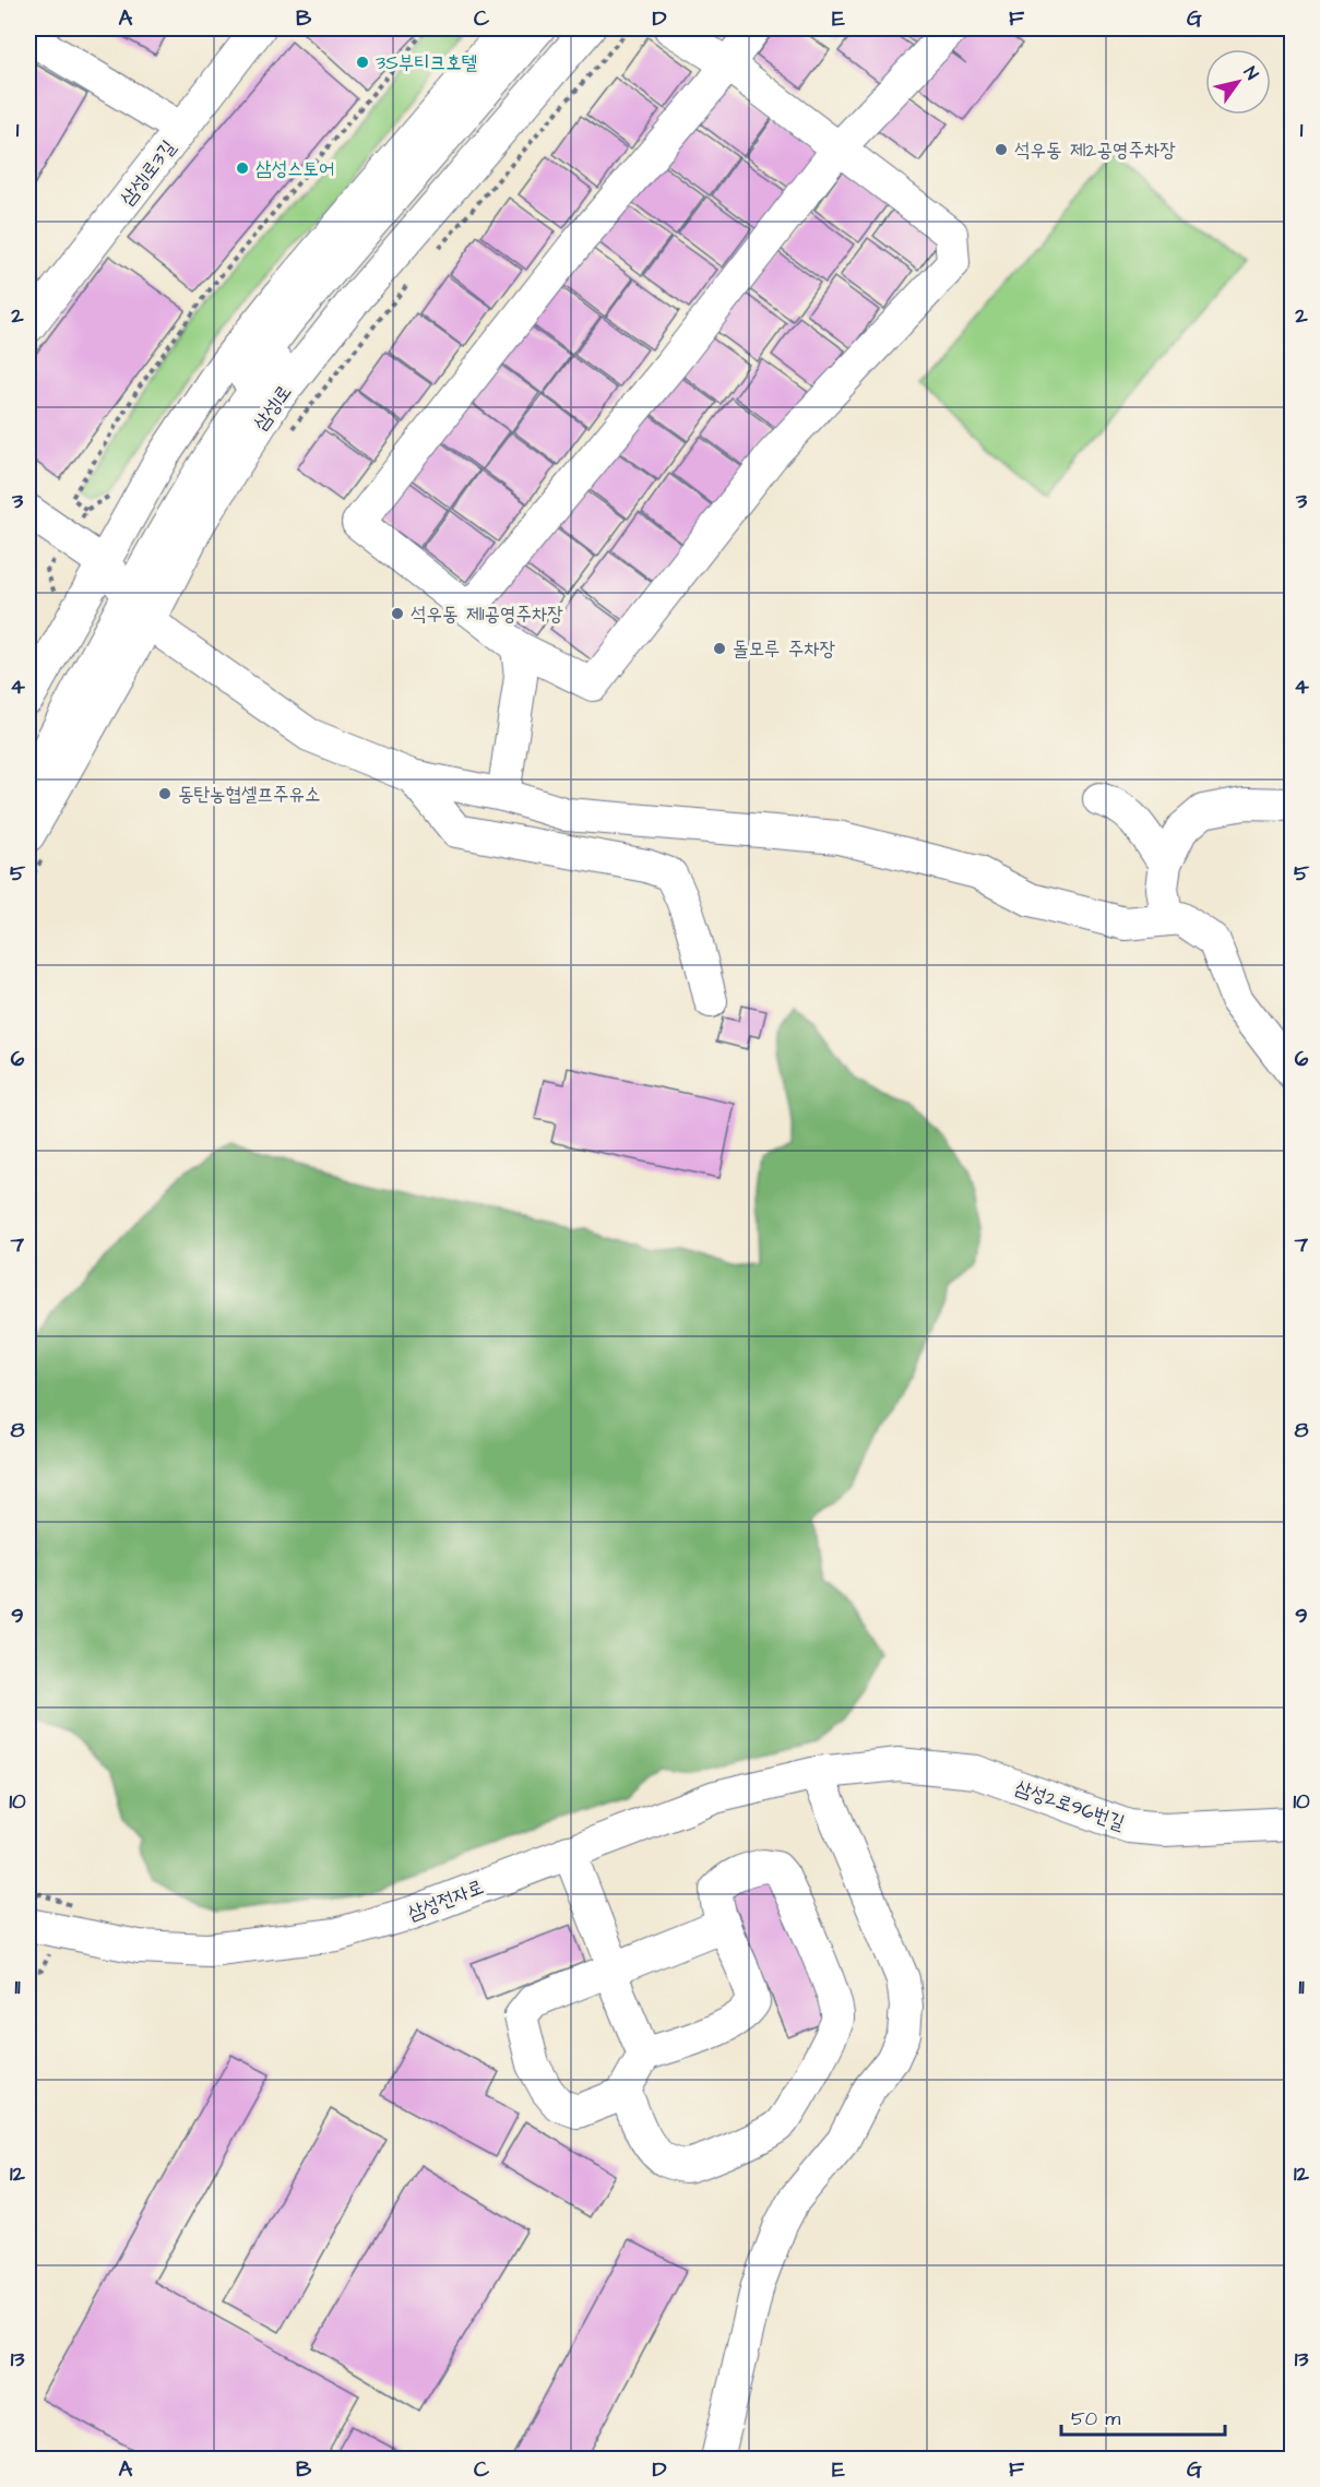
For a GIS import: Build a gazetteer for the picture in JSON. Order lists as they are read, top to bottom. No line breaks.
{"streets":{"street":["삼성1로3길","삼성1로","삼성2로96번길","삼성전자로"]},"crossings":[["삼성2로96번길","삼성전자로"]],"places":["3S부티크호텔","석우동 제2공영주차장","삼성스토어","석우동 제1공영주차장","돌모루 주차장","동탄농협셀프주유소"],"scale_bar":"50 m","north":"top right","grid":{"columns":["A","B","C","D","E","F","G"],"rows":["1","2","3","4","5","6","7","8","9","10","11","12","13"]}}
